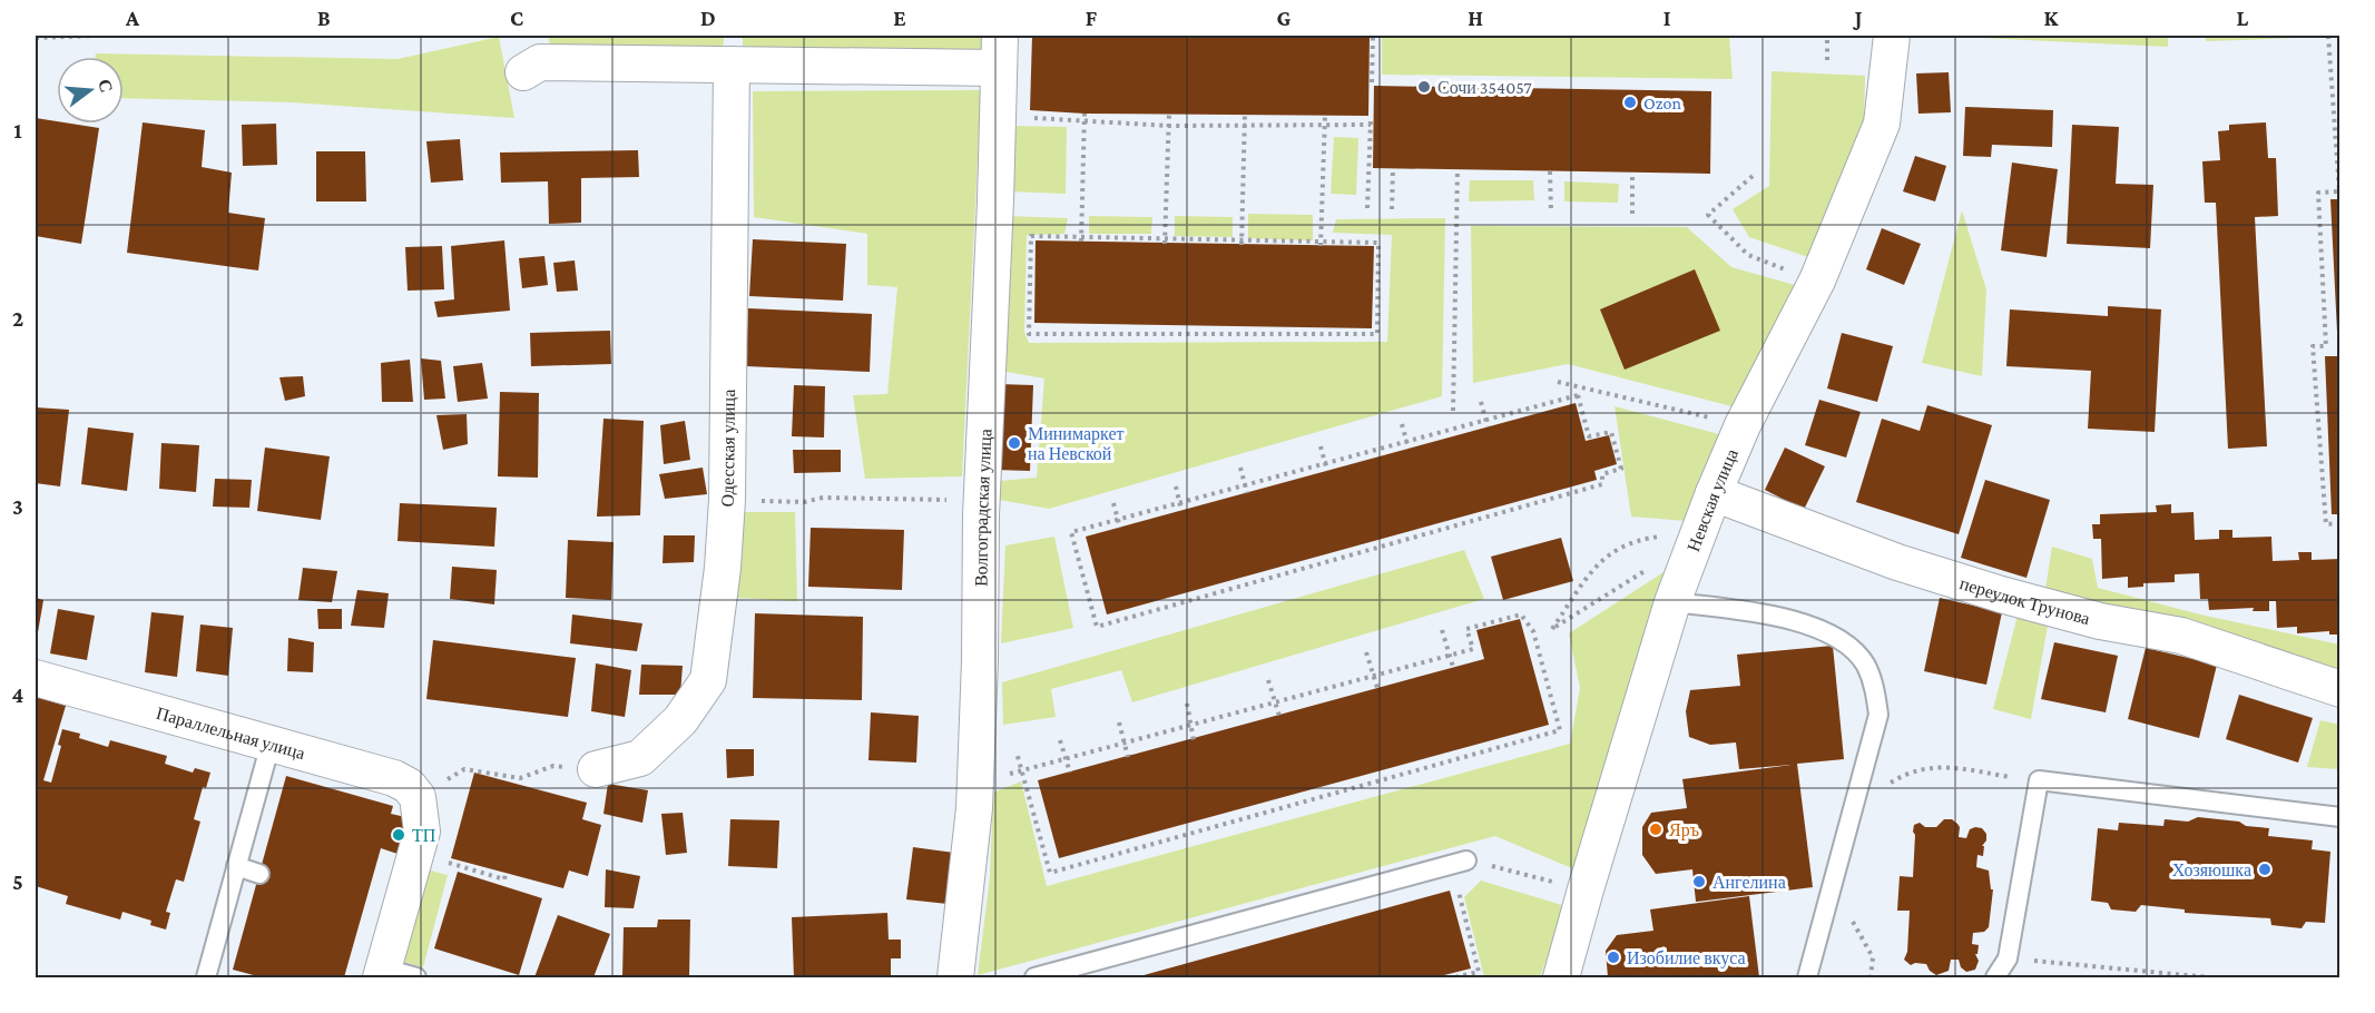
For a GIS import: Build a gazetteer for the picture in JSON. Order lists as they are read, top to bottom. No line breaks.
{"streets":{"street":["Одесская улица","Невская улица","Волгоградская улица","переулок Трунова","Параллельная улица"]},"crossings":[["Невская улица","переулок Трунова"]],"places":["Сочи 354057","Ozon","Минимаркет на Невской","Яръ","ТП","Хозяюшка","Ангелина","Изобилие вкуса"],"north":"right","grid":{"columns":["A","B","C","D","E","F","G","H","I","J","K","L"],"rows":["1","2","3","4","5"]}}
